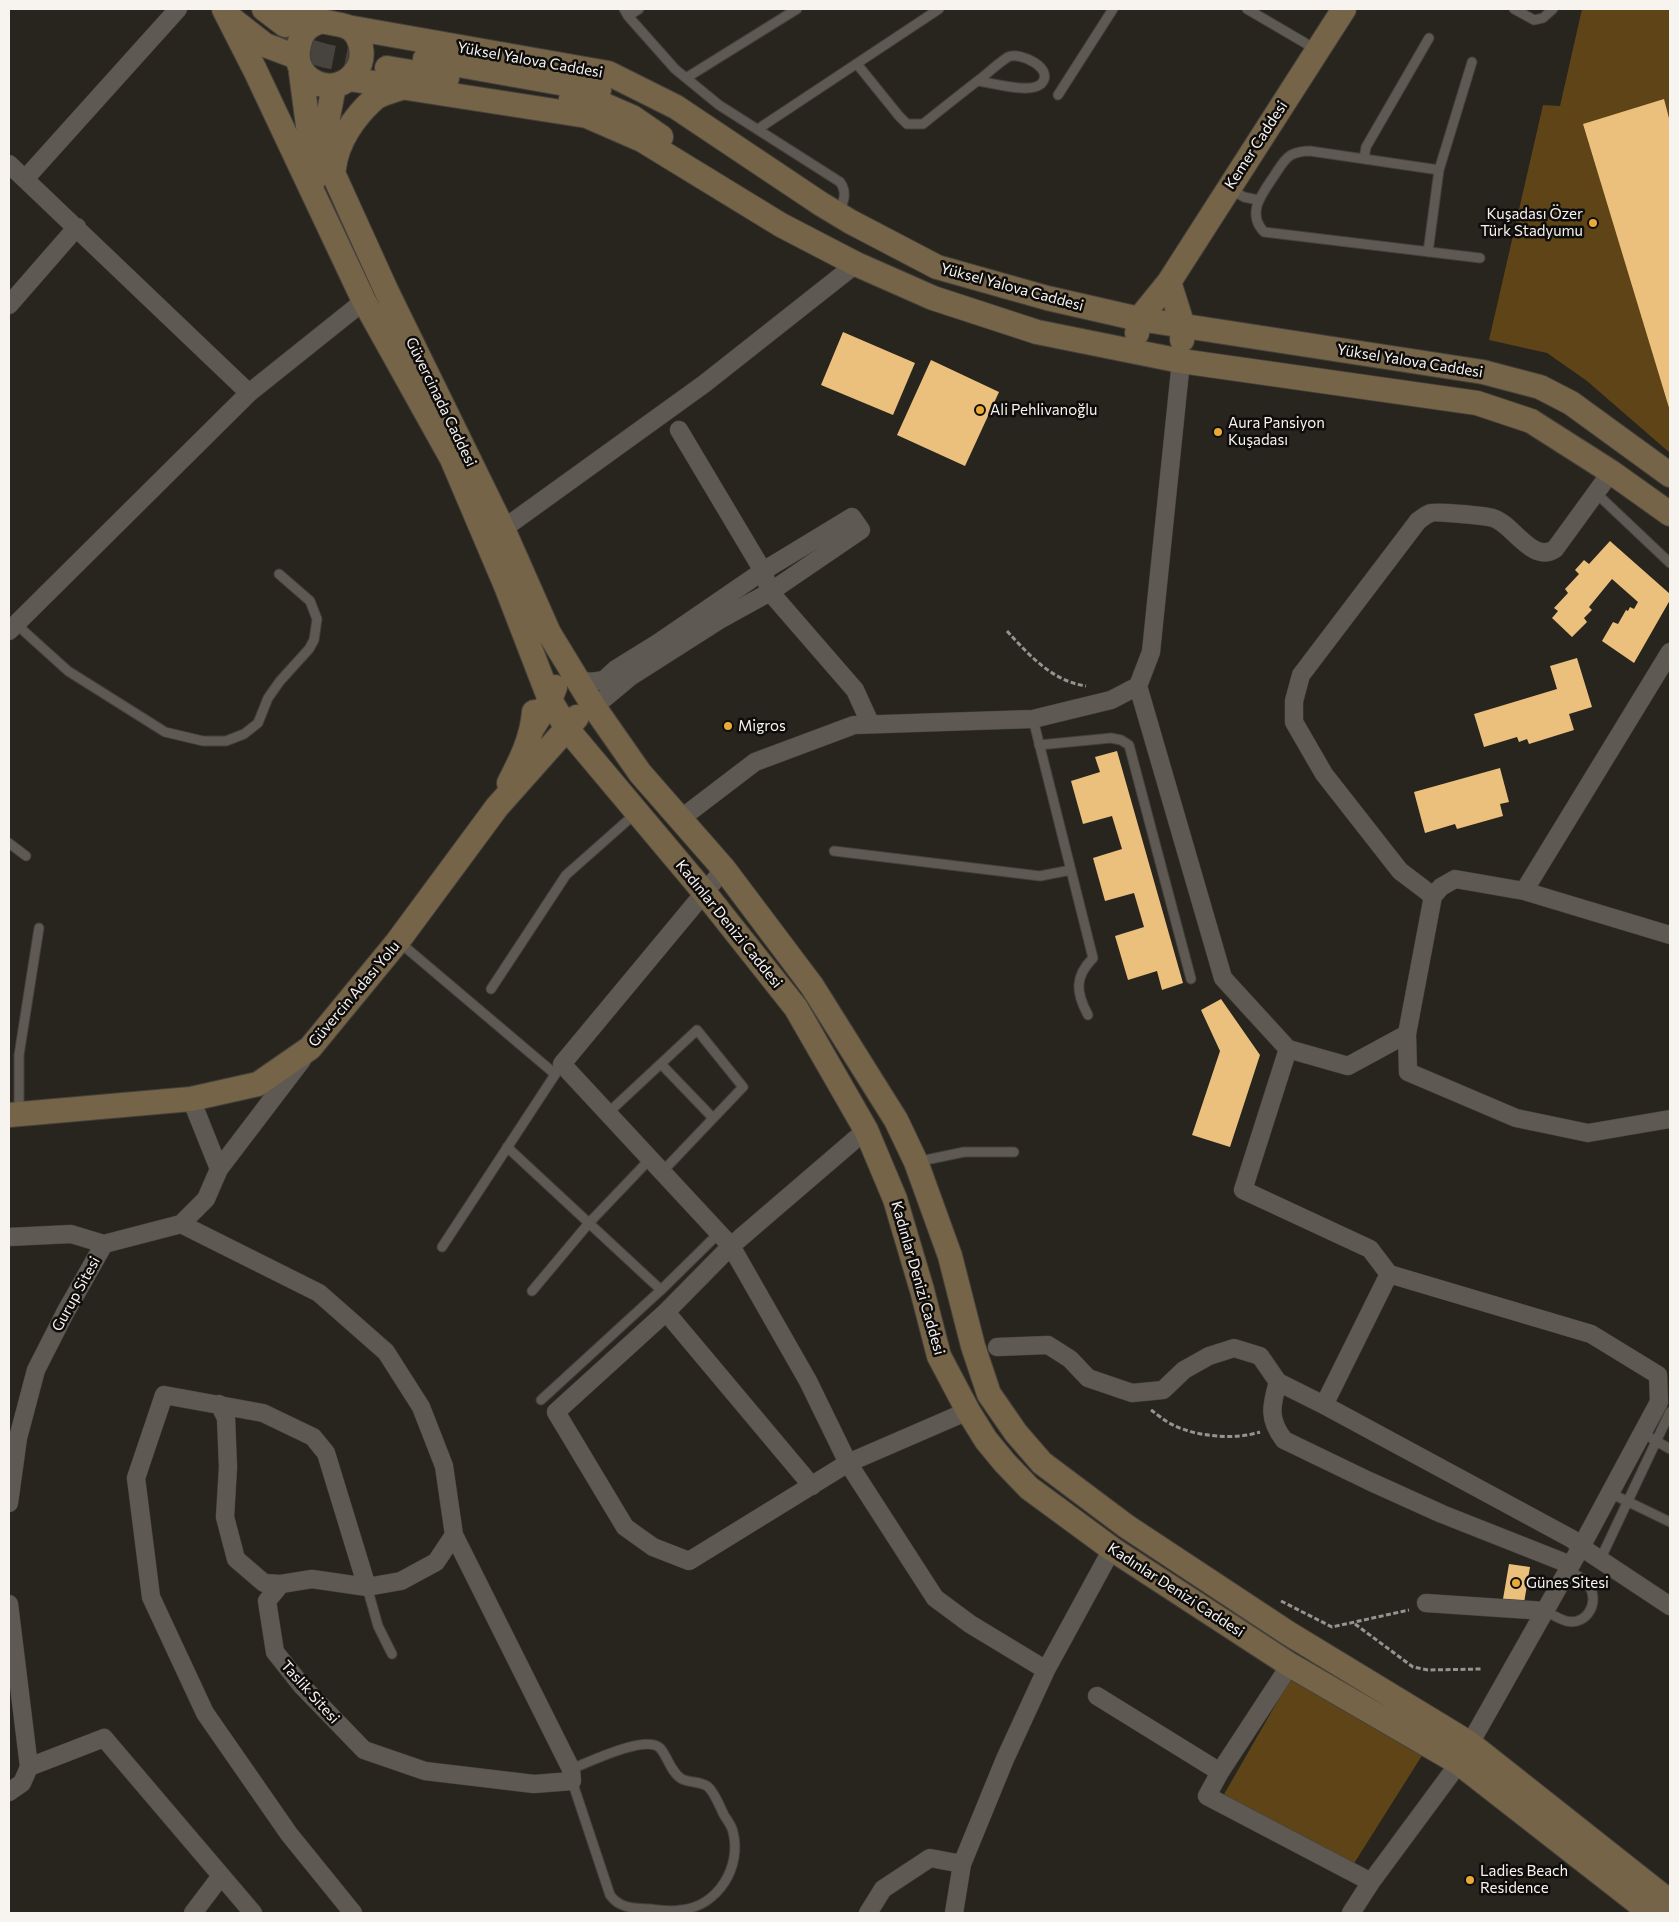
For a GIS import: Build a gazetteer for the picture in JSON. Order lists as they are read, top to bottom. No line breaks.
{"streets":{"main road":["Yüksel Yalova Caddesi","Kemer Caddesi","Güvercinada Caddesi","Kadınlar Denizi Caddesi","Güvercin Adası Yolu"],"street":["Gurup Sitesi","Taslik Sitesi"]},"crossings":[["Yüksel Yalova Caddesi","Kemer Caddesi"],["Yüksel Yalova Caddesi","Güvercinada Caddesi"],["Güvercinada Caddesi","Kadınlar Denizi Caddesi"],["Güvercinada Caddesi","Güvercin Adası Yolu"],["Kadınlar Denizi Caddesi","Güvercin Adası Yolu"]],"places":["Kuşadası Özer Türk Stadyumu","Ali Pehlivanoğlu","Aura Pansiyon Kuşadası","Migros","Günes Sitesi","Ladies Beach Residence"]}
